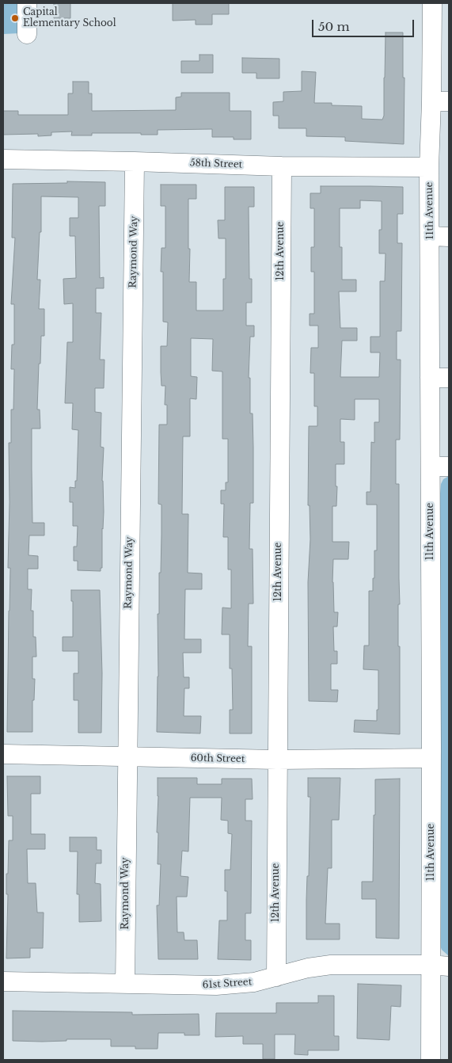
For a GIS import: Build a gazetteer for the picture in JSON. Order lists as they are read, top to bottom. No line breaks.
{"streets":{"street":["58th Street","11th Avenue","12th Avenue","Raymond Way","60th Street","61st Street"]},"crossings":[["58th Street","11th Avenue"],["58th Street","12th Avenue"],["58th Street","Raymond Way"],["11th Avenue","60th Street"],["11th Avenue","61st Street"],["12th Avenue","60th Street"],["12th Avenue","61st Street"],["Raymond Way","60th Street"],["Raymond Way","61st Street"]],"places":["Capital Elementary School"],"scale_bar":"50 m"}
